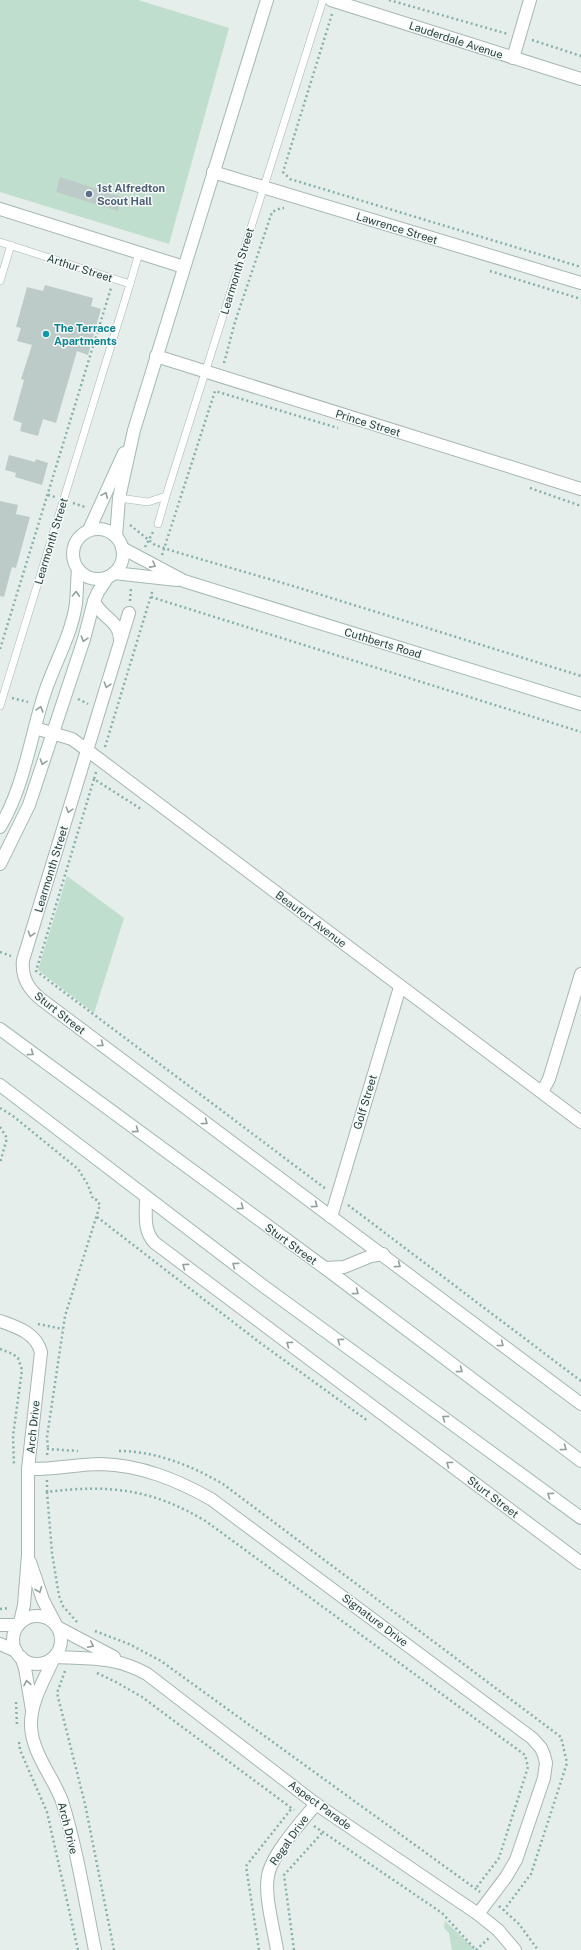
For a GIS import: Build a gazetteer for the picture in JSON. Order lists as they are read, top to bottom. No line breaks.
{"streets":{"street":["Lauderdale Avenue","Lawrence Street","Learmonth Street","Prince Street","Cuthberts Road","Beaufort Avenue","Sturt Street","Golf Street","Arch Drive","Signature Drive","Aspect Parade","Regal Drive"],"lane":["Arthur Street"]},"crossings":[["Lawrence Street","Learmonth Street"],["Arthur Street","Learmonth Street"],["Learmonth Street","Prince Street"],["Learmonth Street","Beaufort Avenue"],["Learmonth Street","Sturt Street"],["Beaufort Avenue","Golf Street"],["Sturt Street","Golf Street"],["Arch Drive","Signature Drive"],["Arch Drive","Aspect Parade"],["Signature Drive","Aspect Parade"],["Aspect Parade","Regal Drive"]],"places":["1st Alfredton Scout Hall","The Terrace Apartments"]}
